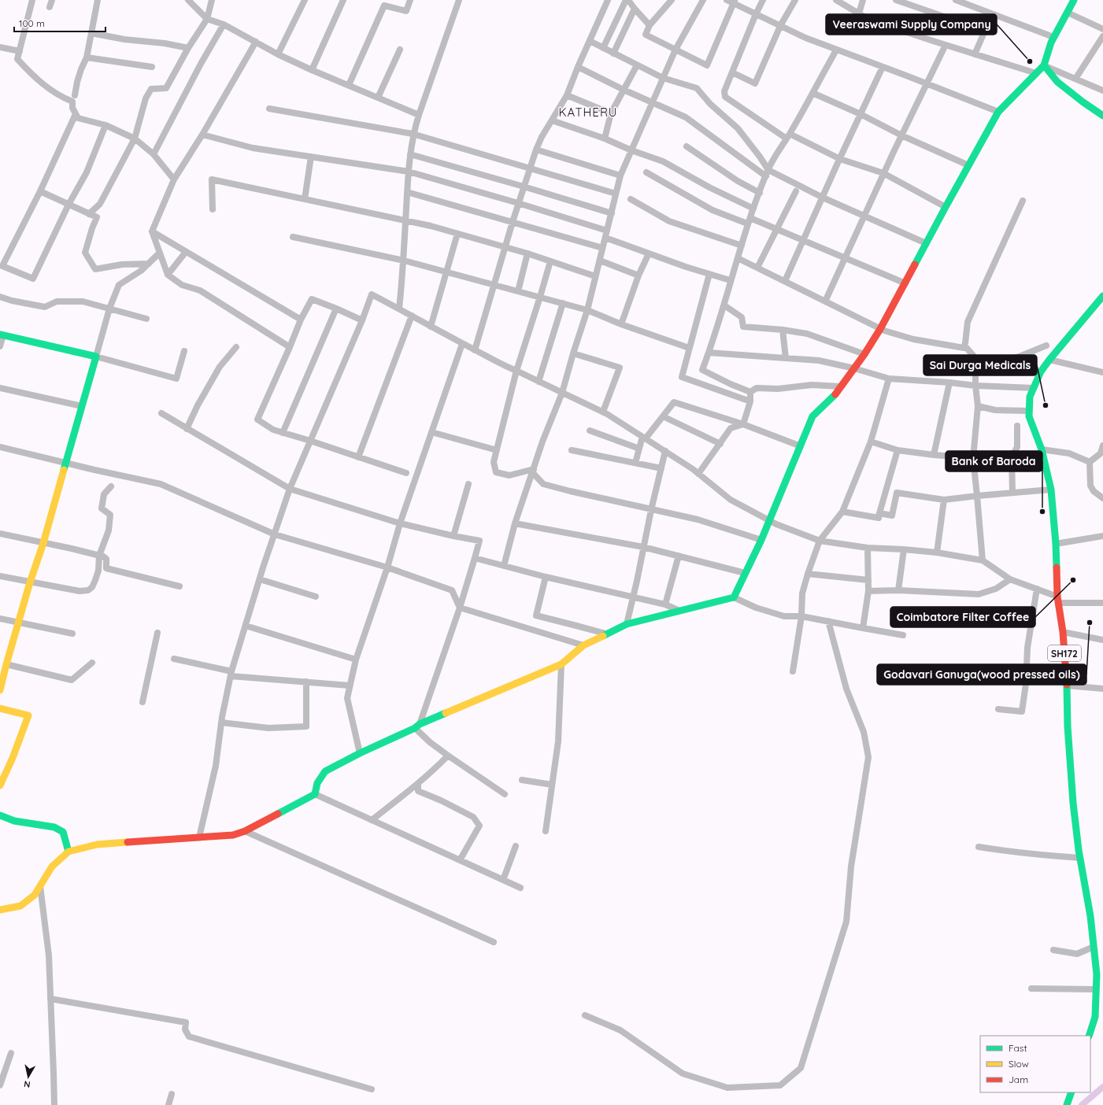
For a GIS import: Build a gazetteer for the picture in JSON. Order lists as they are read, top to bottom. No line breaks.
{"streets":{"main road":["SH172"]},"districts":["KATHERU"],"places":["Veeraswami Supply Company","Sai Durga Medicals","Bank of Baroda","Coimbatore Filter Coffee","Godavari Ganuga(wood pressed oils)"],"legend":["Fast","Slow","Jam"],"scale_bar":"100 m","north":"bottom"}
